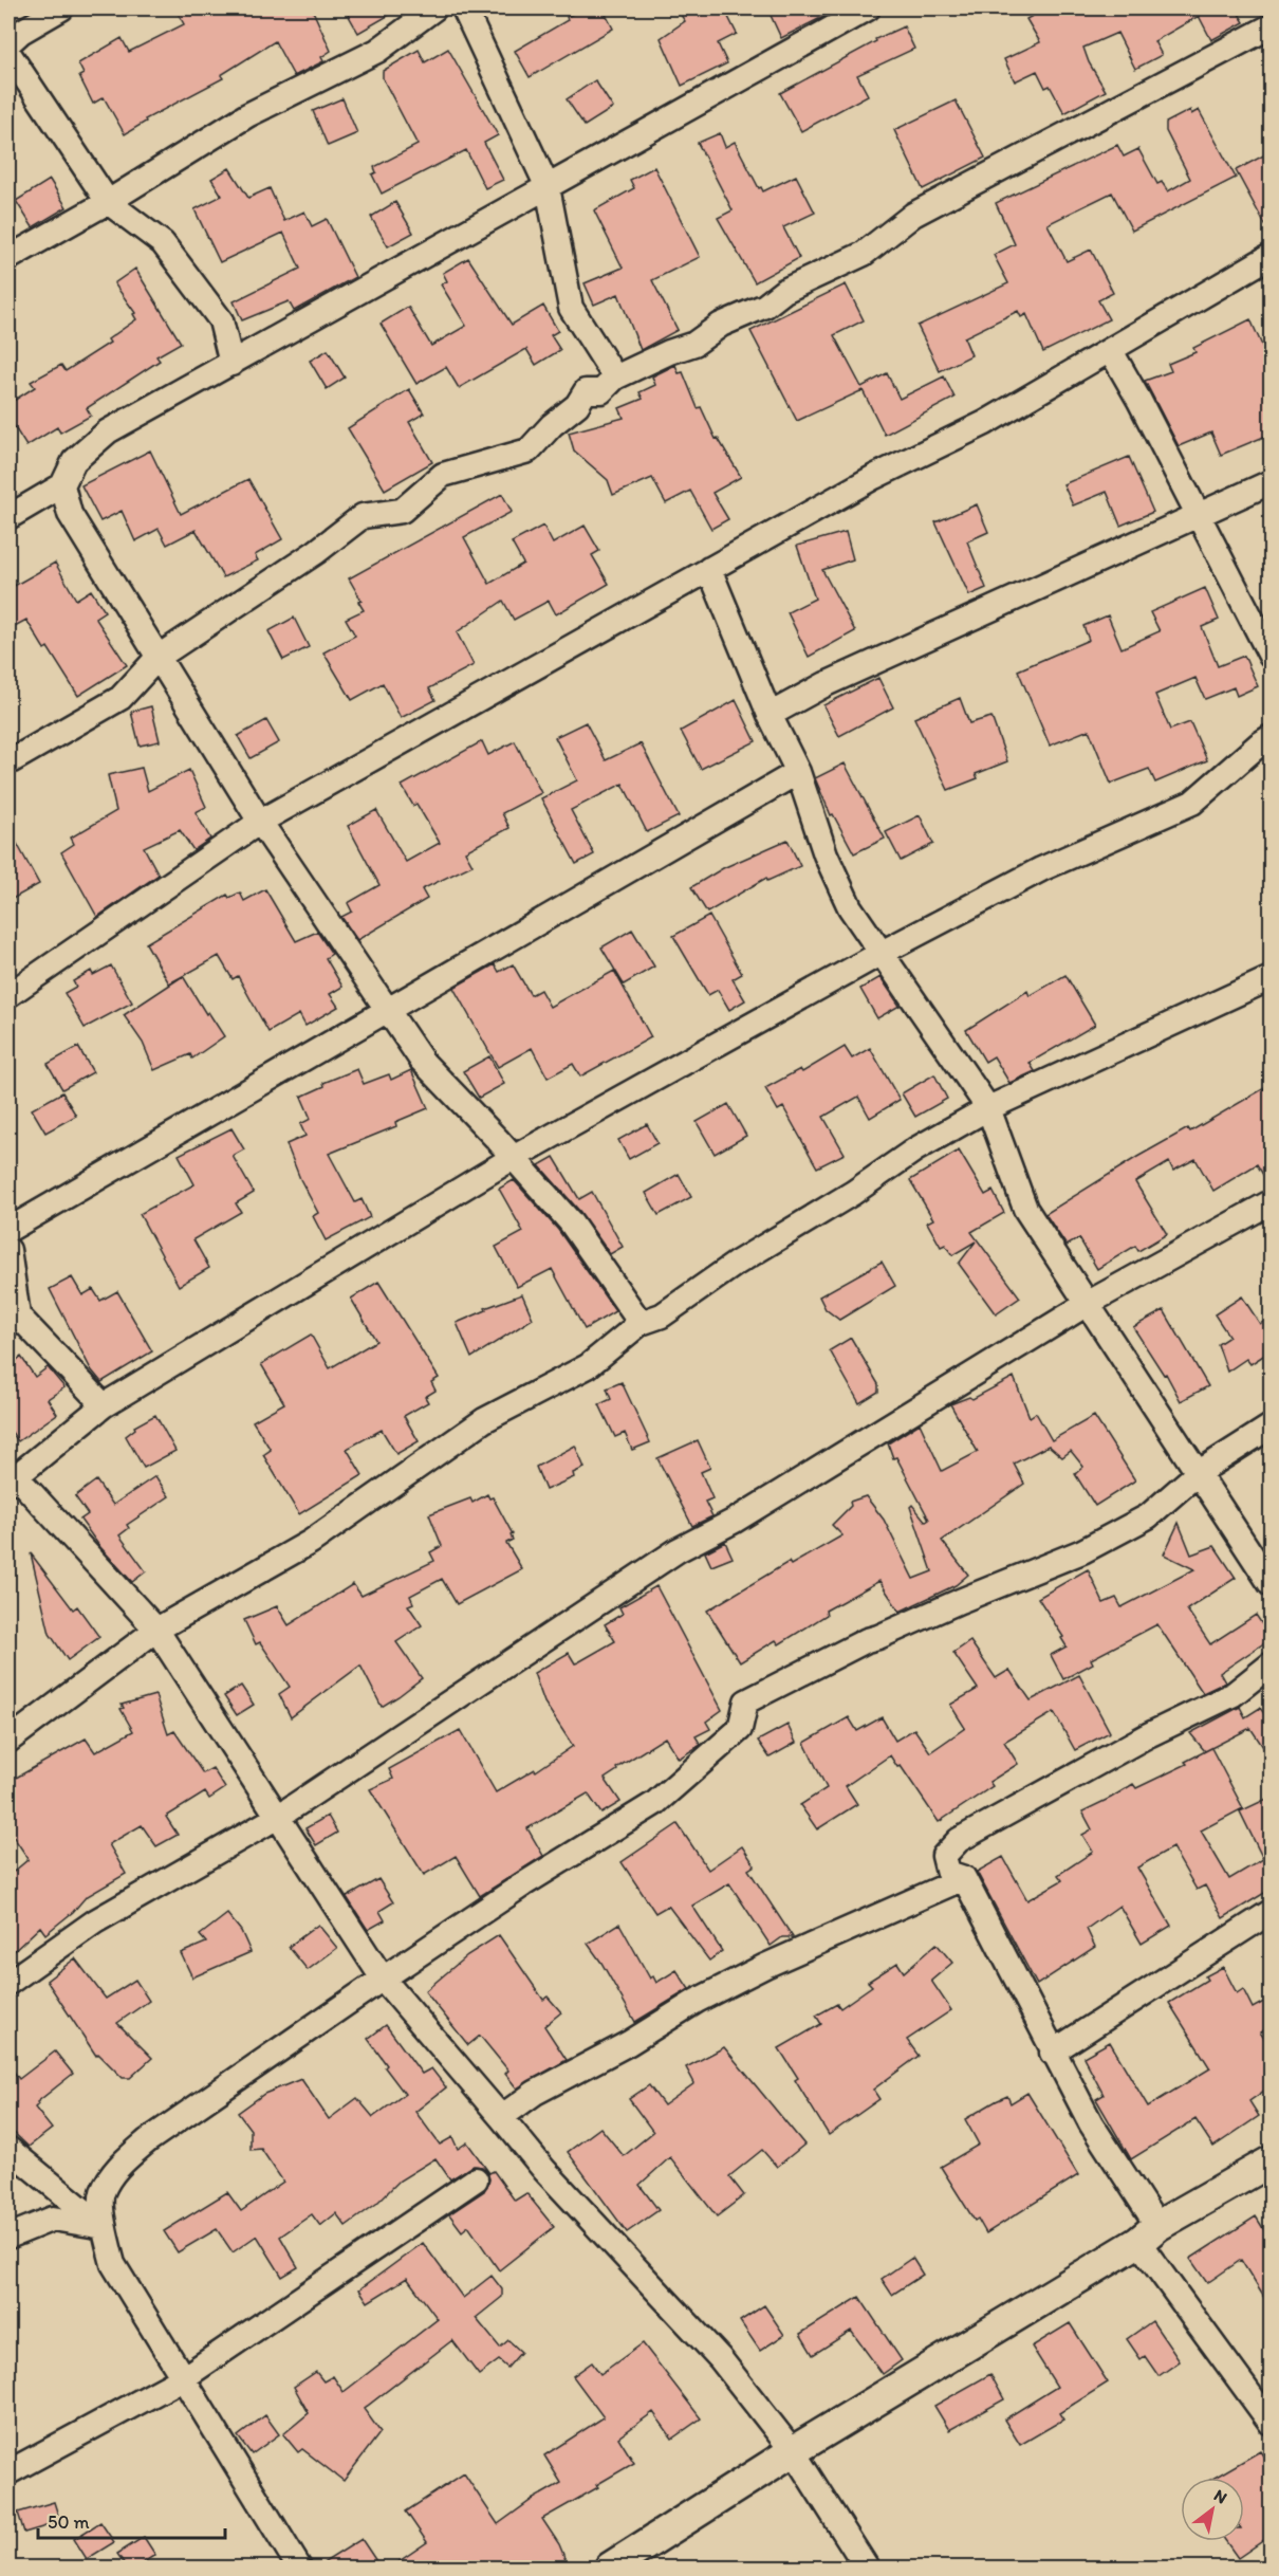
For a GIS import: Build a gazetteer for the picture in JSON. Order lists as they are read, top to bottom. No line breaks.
{"scale_bar":"50 m","north":"top right"}
